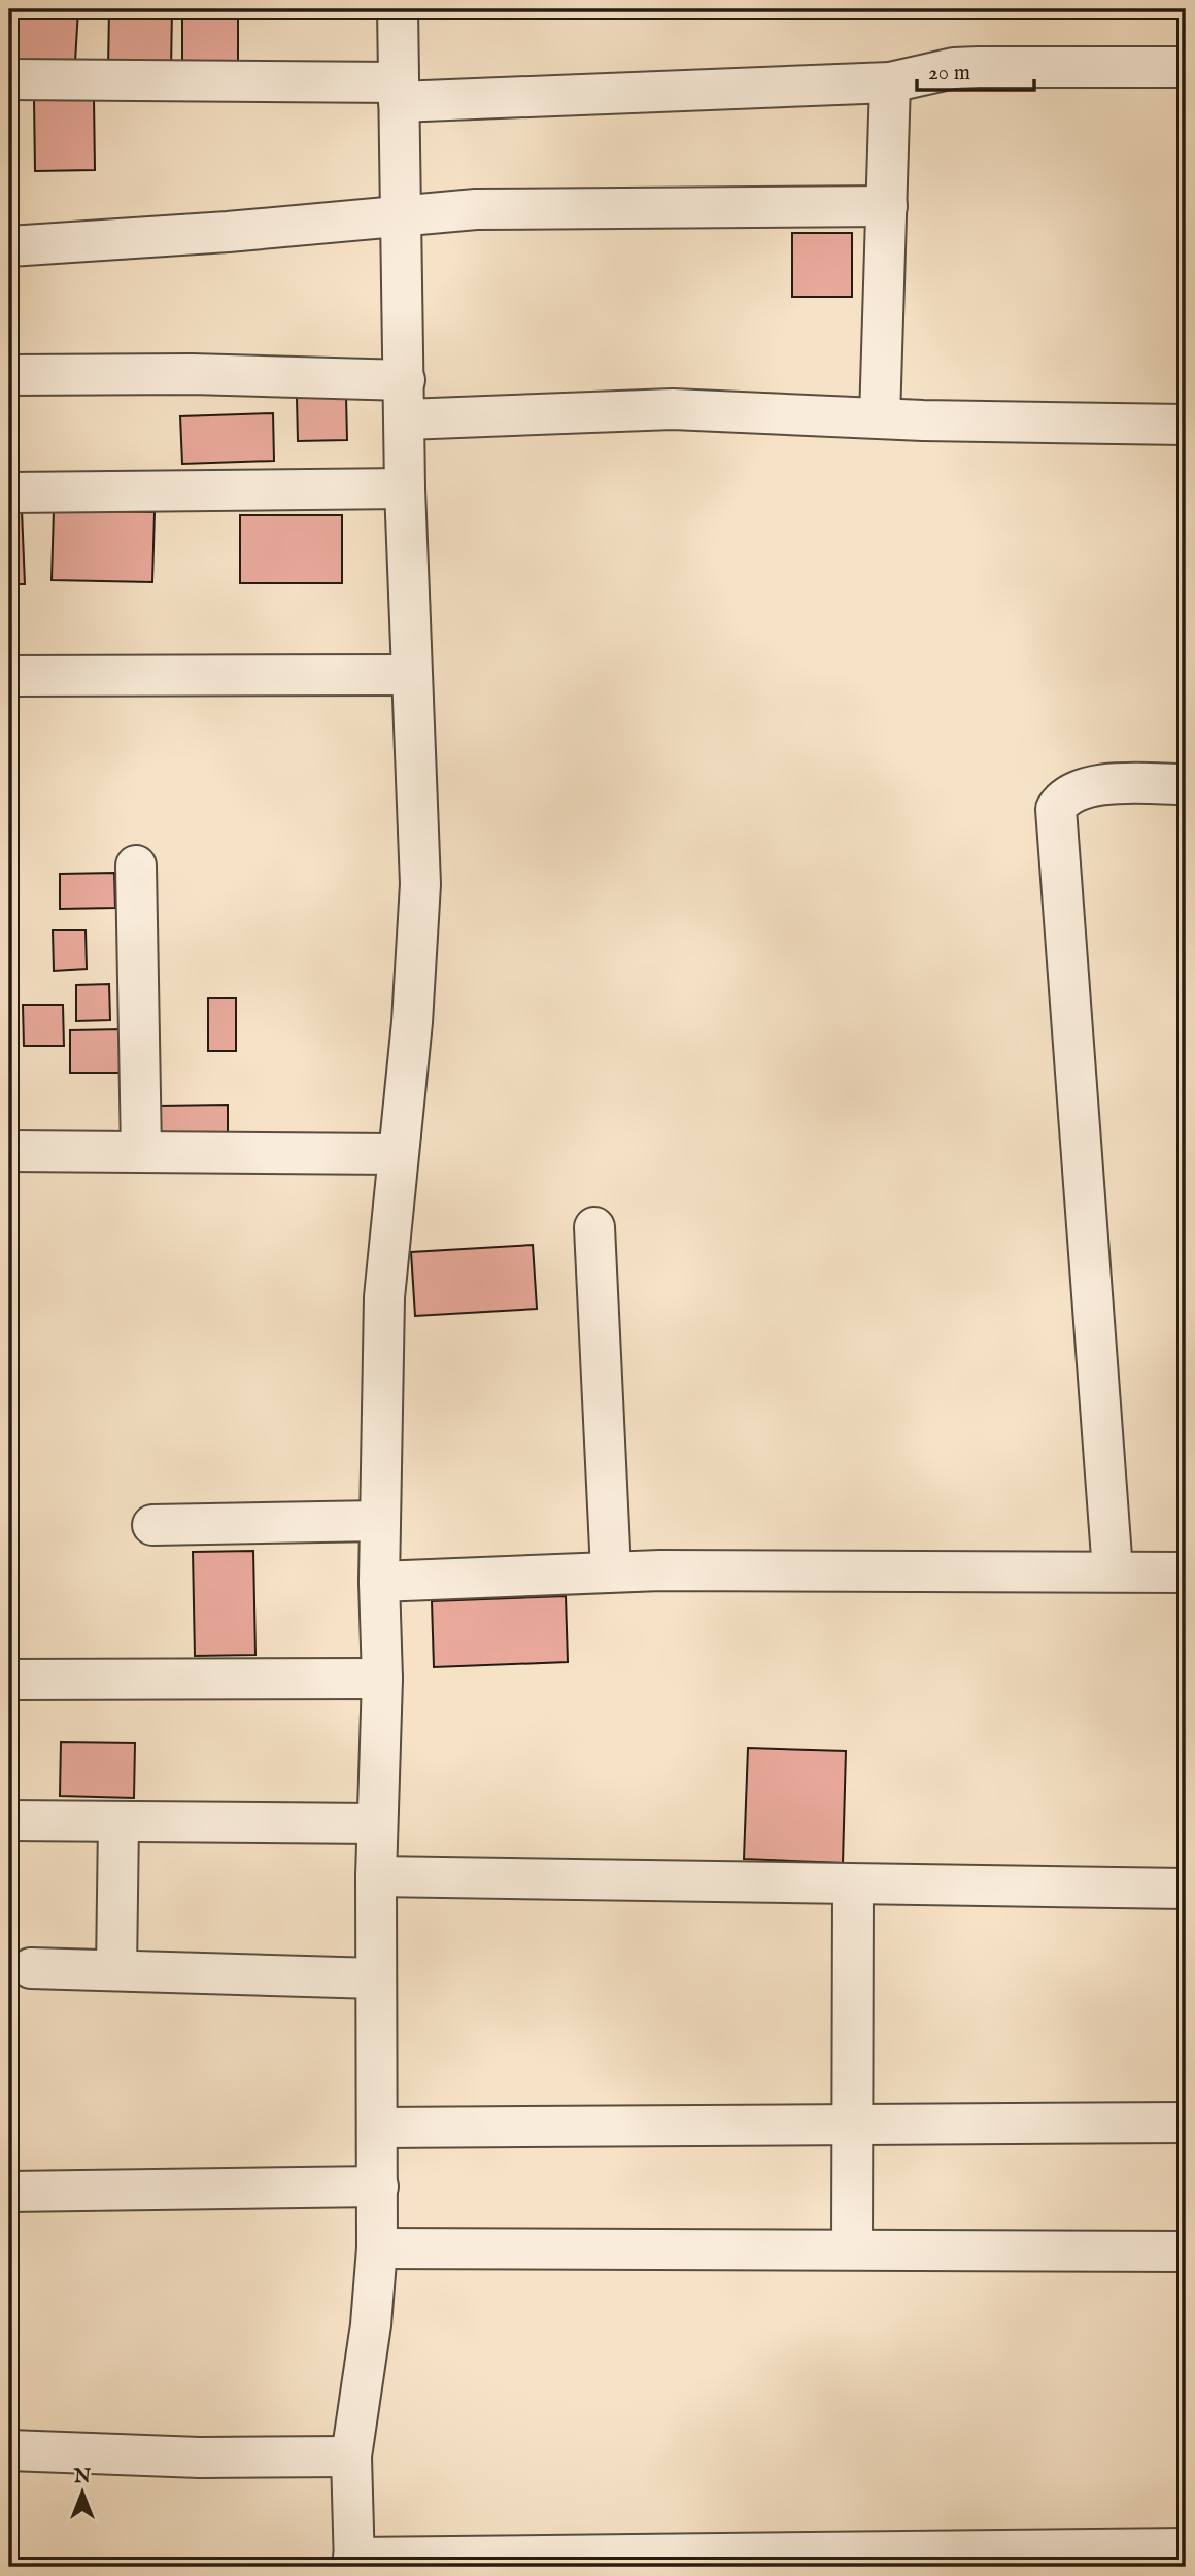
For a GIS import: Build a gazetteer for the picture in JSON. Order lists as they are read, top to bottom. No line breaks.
{"scale_bar":"20 m","north":"top"}
